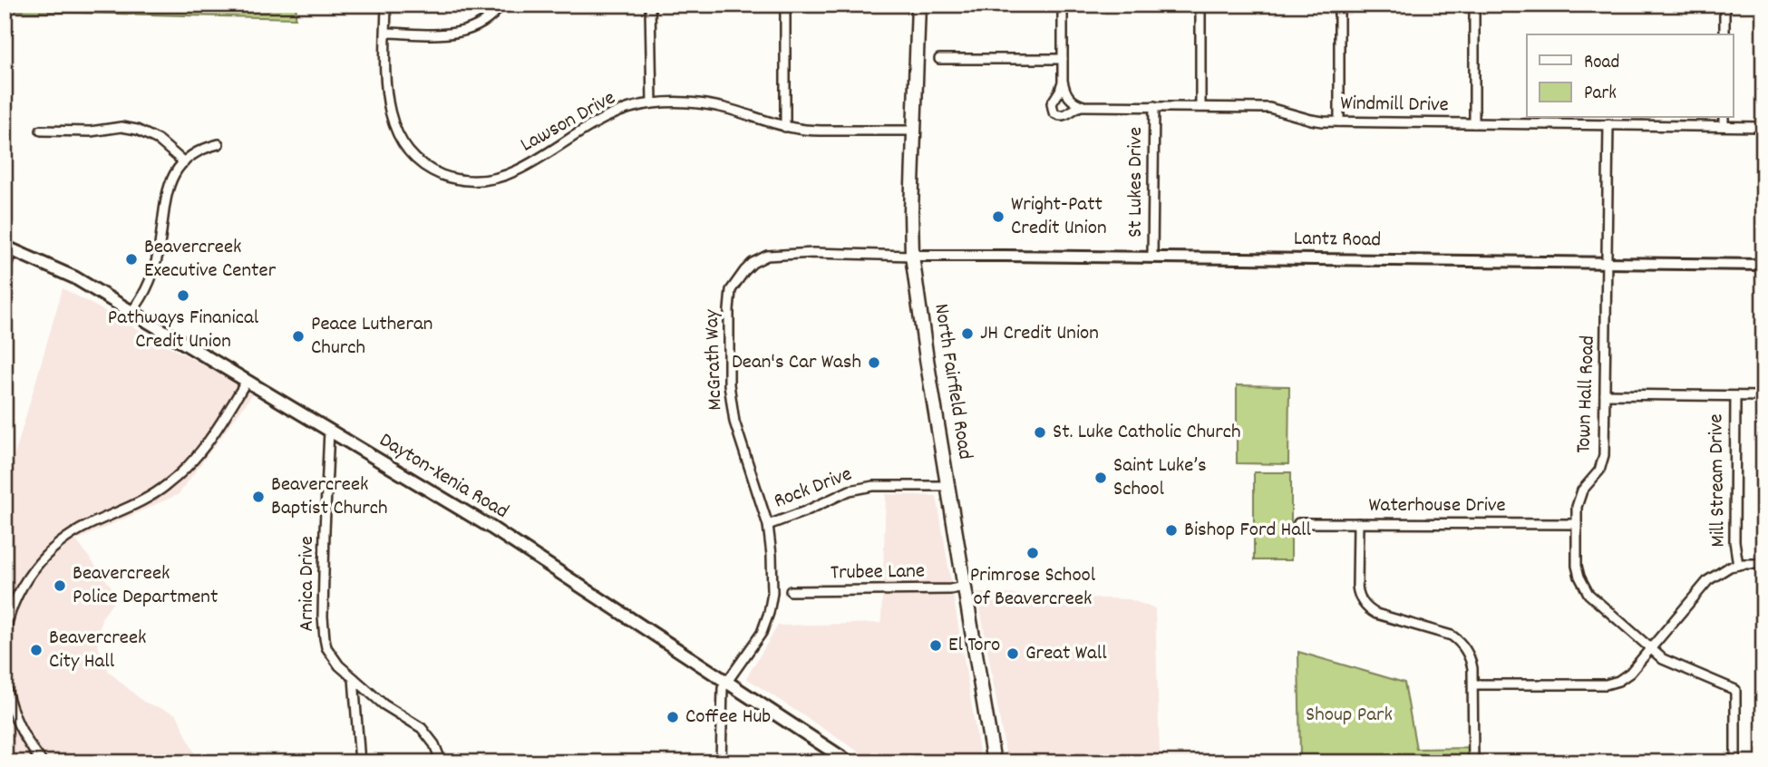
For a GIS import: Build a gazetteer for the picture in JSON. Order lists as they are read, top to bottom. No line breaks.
{"streets":{"main road":["North Fairfield Road","Dayton-Xenia Road"],"street":["Windmill Drive","Lawson Drive","St Lukes Drive","Lantz Road","McGrath Way","Town Hall Road","Mill Stream Drive","Rock Drive","Waterhouse Drive","Trubee Lane","Arnica Drive"]},"crossings":[["Windmill Drive","St Lukes Drive"],["Windmill Drive","Town Hall Road"],["Lawson Drive","North Fairfield Road"],["St Lukes Drive","Lantz Road"],["Lantz Road","McGrath Way"],["Lantz Road","North Fairfield Road"],["Lantz Road","Town Hall Road"],["McGrath Way","North Fairfield Road"],["McGrath Way","Dayton-Xenia Road"],["McGrath Way","Rock Drive"],["North Fairfield Road","Rock Drive"],["North Fairfield Road","Trubee Lane"],["Town Hall Road","Waterhouse Drive"],["Dayton-Xenia Road","Arnica Drive"]],"parks":["Shoup Park"],"places":["Wright-Patt Credit Union","Beavercreek Executive Center","Pathways Finanical Credit Union","JH Credit Union","Peace Lutheran Church","Dean's Car Wash","St. Luke Catholic Church","Saint Luke’s School","Beavercreek Baptist Church","Bishop Ford Hall","Primrose School of Beavercreek","Beavercreek Police Department","El Toro","Beavercreek City Hall","Great Wall","Coffee Hub"],"legend":["Road","Park"]}
